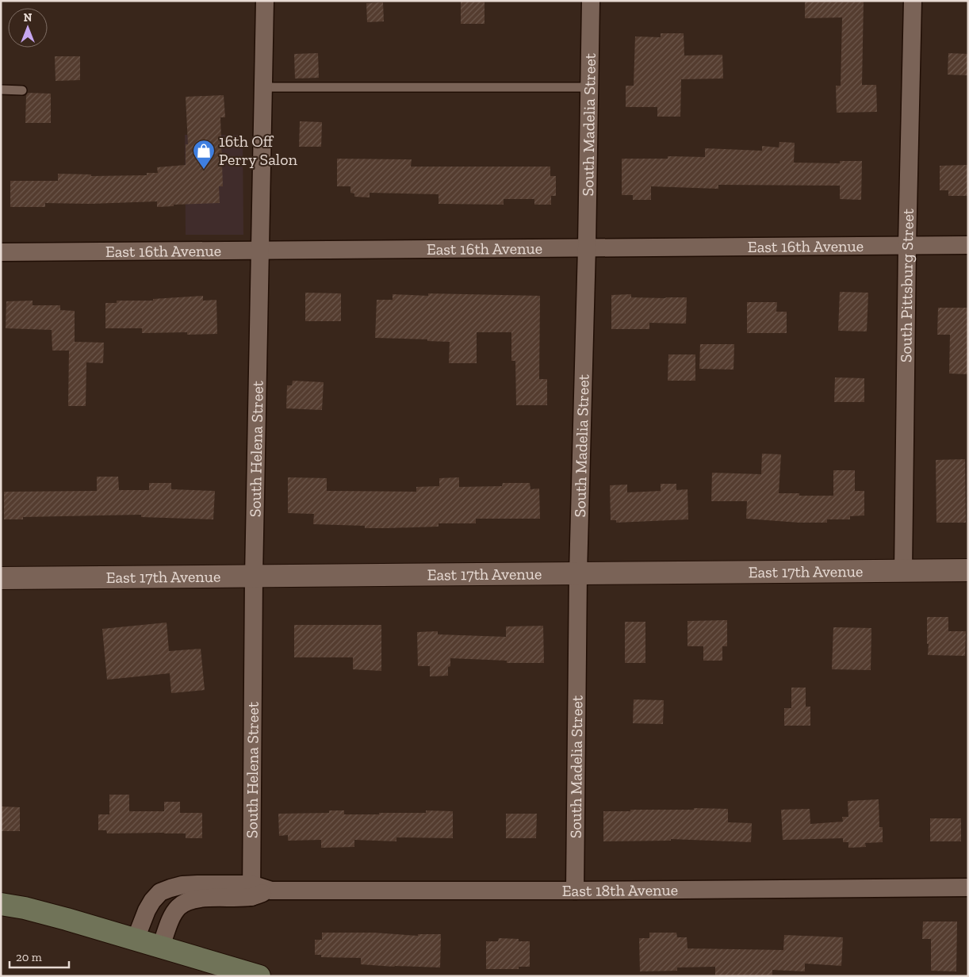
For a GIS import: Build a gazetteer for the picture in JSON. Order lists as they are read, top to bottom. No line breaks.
{"streets":{"street":["South Madelia Street","East 16th Avenue","South Pittsburg Street","South Helena Street","East 17th Avenue","East 18th Avenue"]},"crossings":[["South Madelia Street","East 16th Avenue"],["South Madelia Street","East 17th Avenue"],["South Madelia Street","East 18th Avenue"],["East 16th Avenue","South Pittsburg Street"],["East 16th Avenue","South Helena Street"],["South Pittsburg Street","East 17th Avenue"],["South Helena Street","East 17th Avenue"],["South Helena Street","East 18th Avenue"]],"places":{"shop":["16th Off Perry Salon"]},"scale_bar":"20 m","north":"top"}
